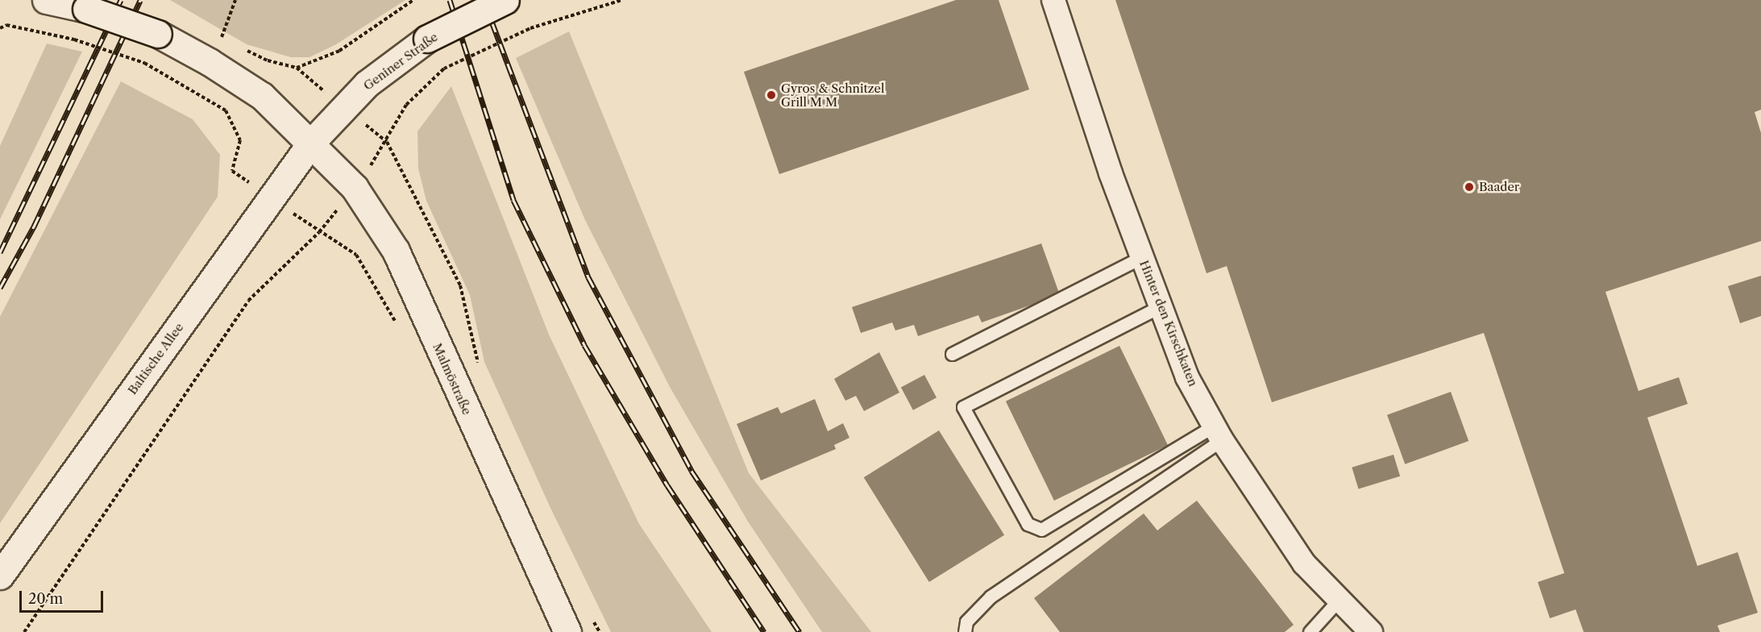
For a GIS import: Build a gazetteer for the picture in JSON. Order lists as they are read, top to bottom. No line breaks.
{"streets":{"main road":["Geniner Straße","Baltische Allee","Malmöstraße"],"street":["Hinter den Kirschkaten"]},"crossings":[["Geniner Straße","Baltische Allee"],["Geniner Straße","Malmöstraße"],["Baltische Allee","Malmöstraße"]],"places":["Gyros & Schnitzel Grill M M","Baader"],"scale_bar":"20 m"}
